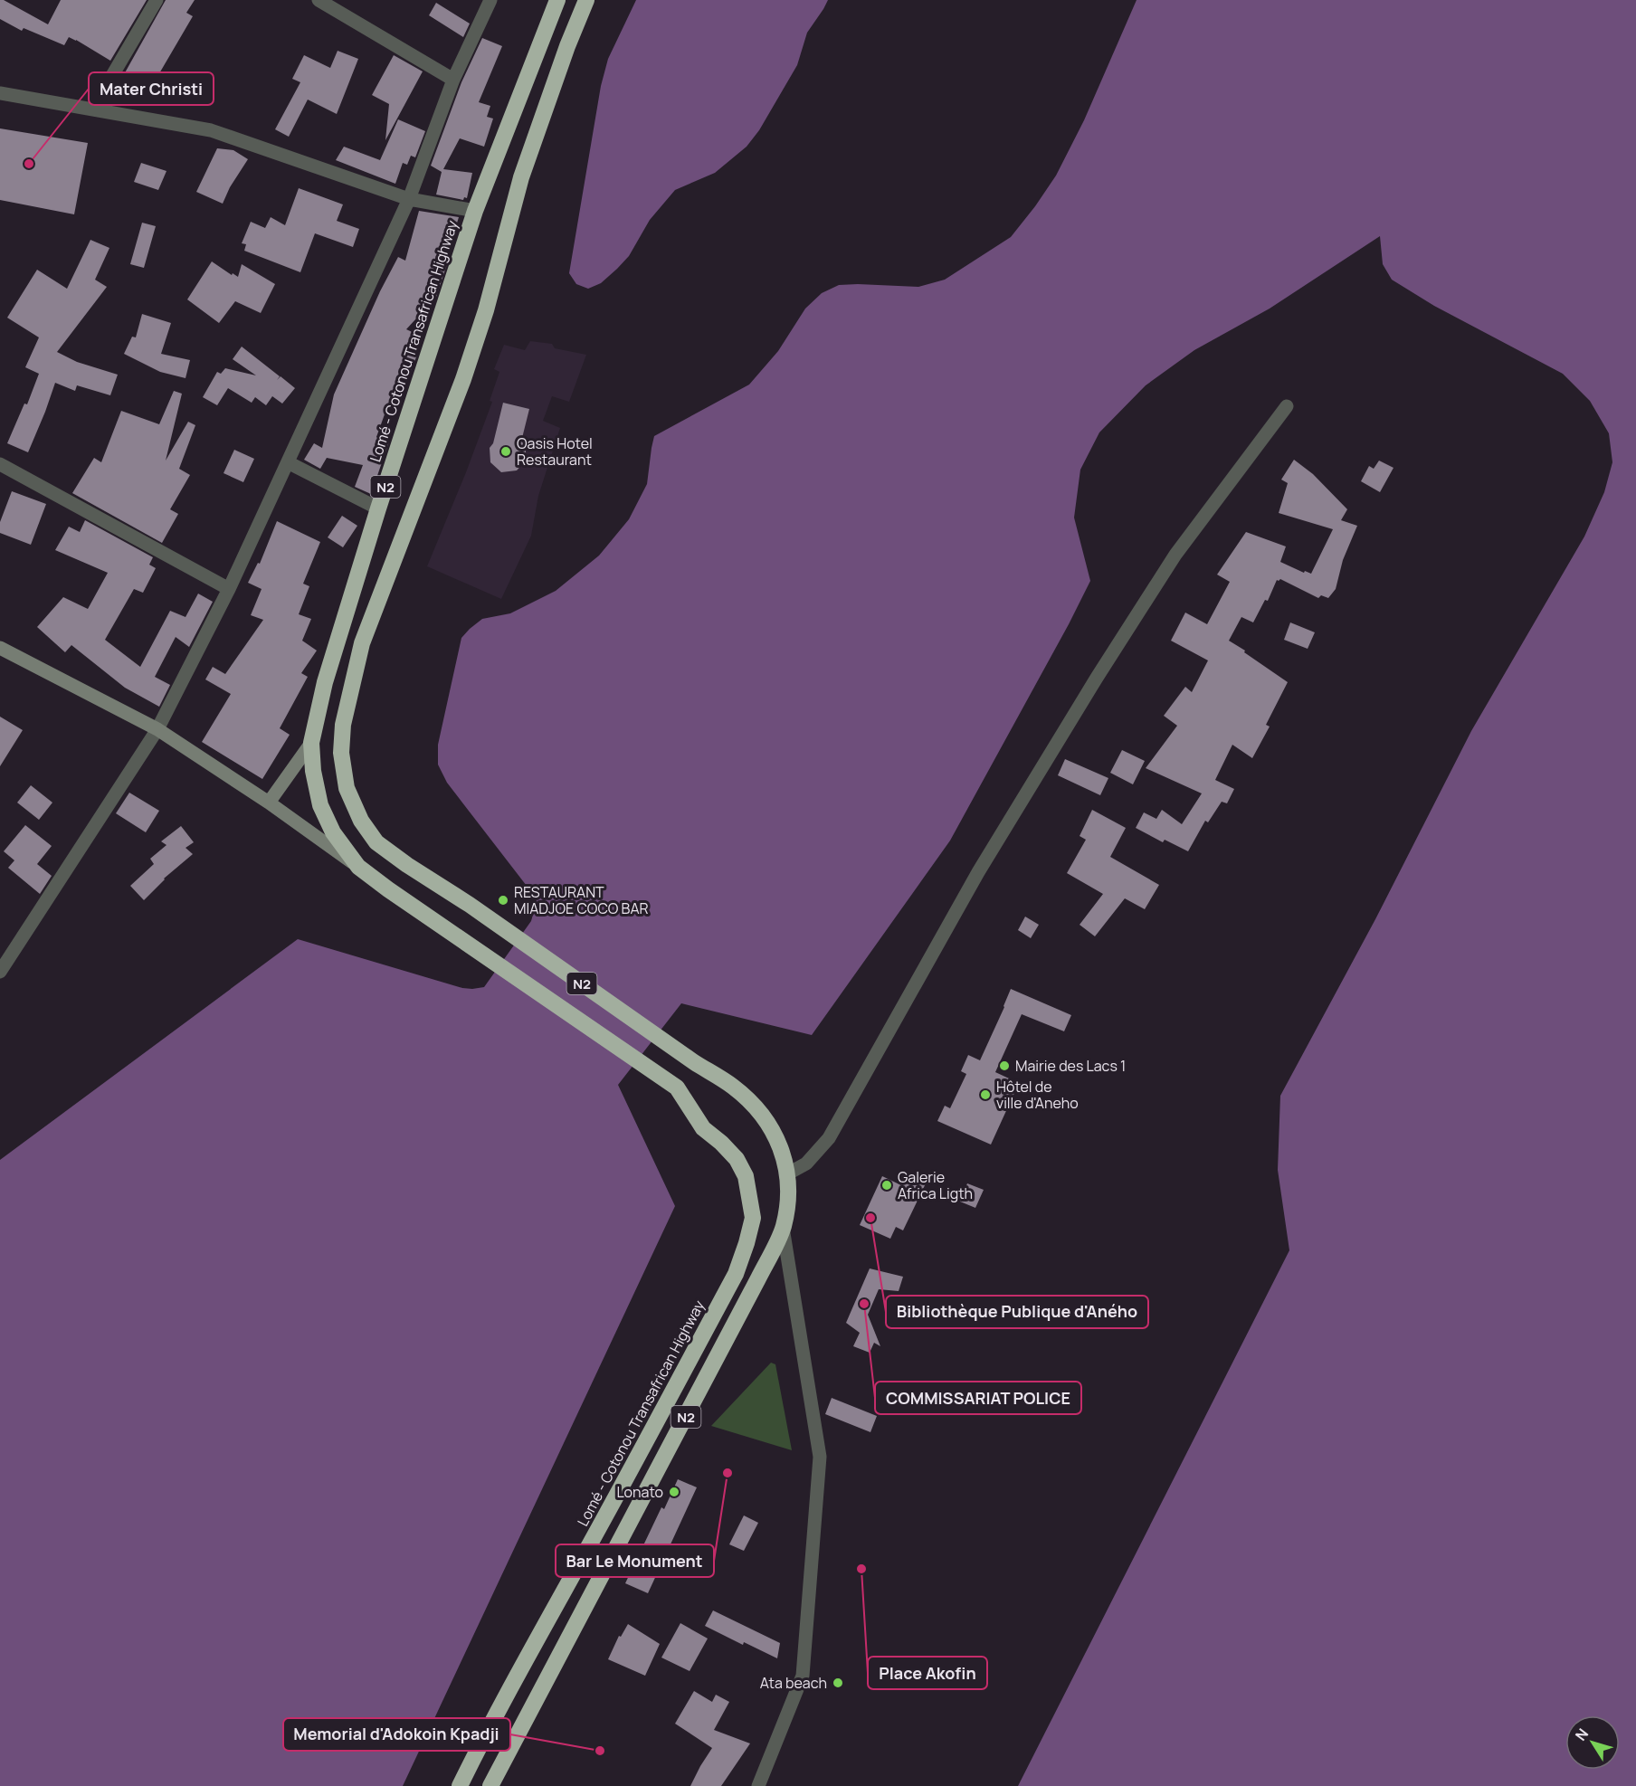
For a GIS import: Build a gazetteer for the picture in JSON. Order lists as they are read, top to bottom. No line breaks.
{"streets":{"highway":["Lomé - Cotonou Transafrican Highway","N2"]},"places":["Mater Christi","Oasis Hotel Restaurant","RESTAURANT MIADJOE COCO BAR","Mairie des Lacs 1","Hôtel de ville d'Aneho","Galerie Africa Ligth","Bibliothèque Publique d'Aného","COMMISSARIAT POLICE","Bar Le Monument","Lonato","Place Akofin","Ata beach","Memorial d'Adokoin Kpadji"],"north":"top left"}
